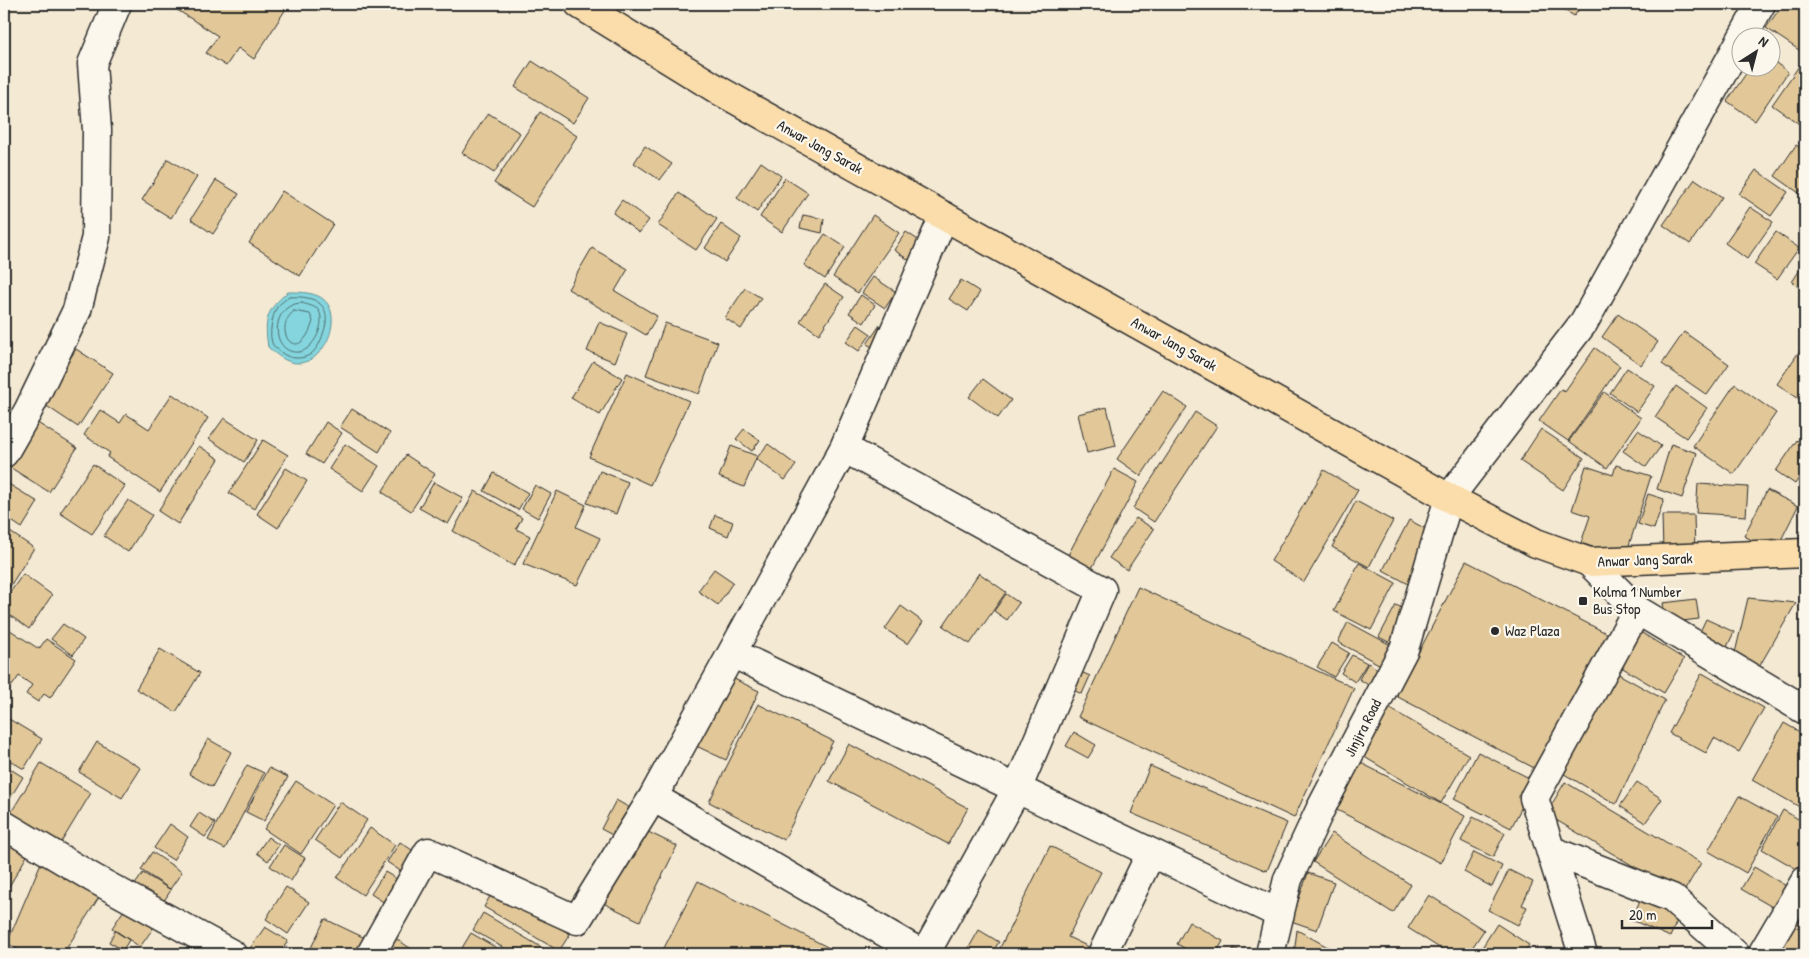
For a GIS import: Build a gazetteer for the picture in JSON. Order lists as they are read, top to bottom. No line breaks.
{"streets":{"main road":["Anwar Jang Sarak"],"street":["Jinjira Road"]},"crossings":[["Anwar Jang Sarak","Jinjira Road"]],"places":{"transit":["Kolma 1 Number Bus Stop"],"other":["Waz Plaza"]},"scale_bar":"20 m","north":"top right"}
